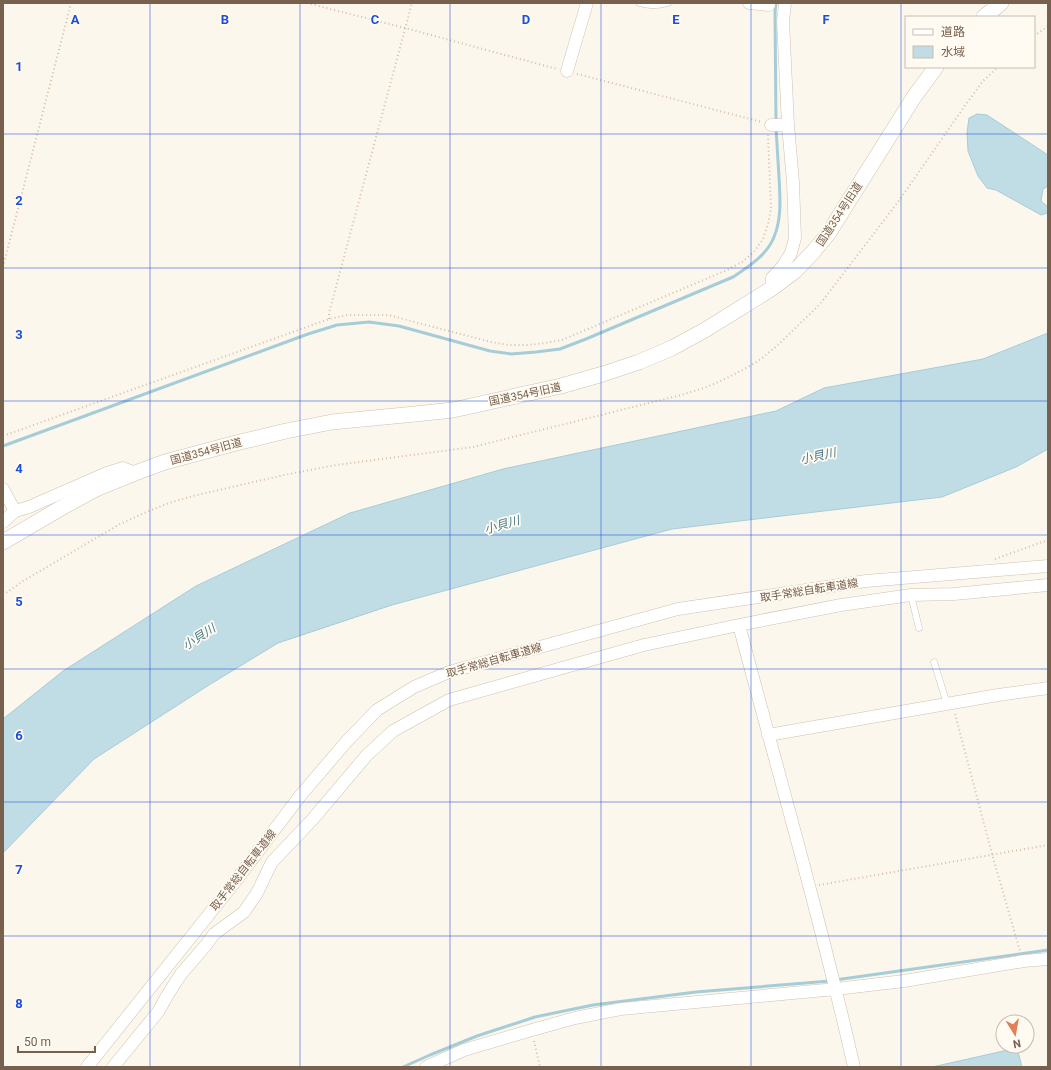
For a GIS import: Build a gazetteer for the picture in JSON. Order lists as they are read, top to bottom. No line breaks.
{"streets":{"street":["国道354号旧道","取手常総自転車道線"]},"water":["小貝川"],"legend":["道路","水域"],"scale_bar":"50 m","north":"bottom","grid":{"columns":["A","B","C","D","E","F"],"rows":["1","2","3","4","5","6","7","8"]}}
